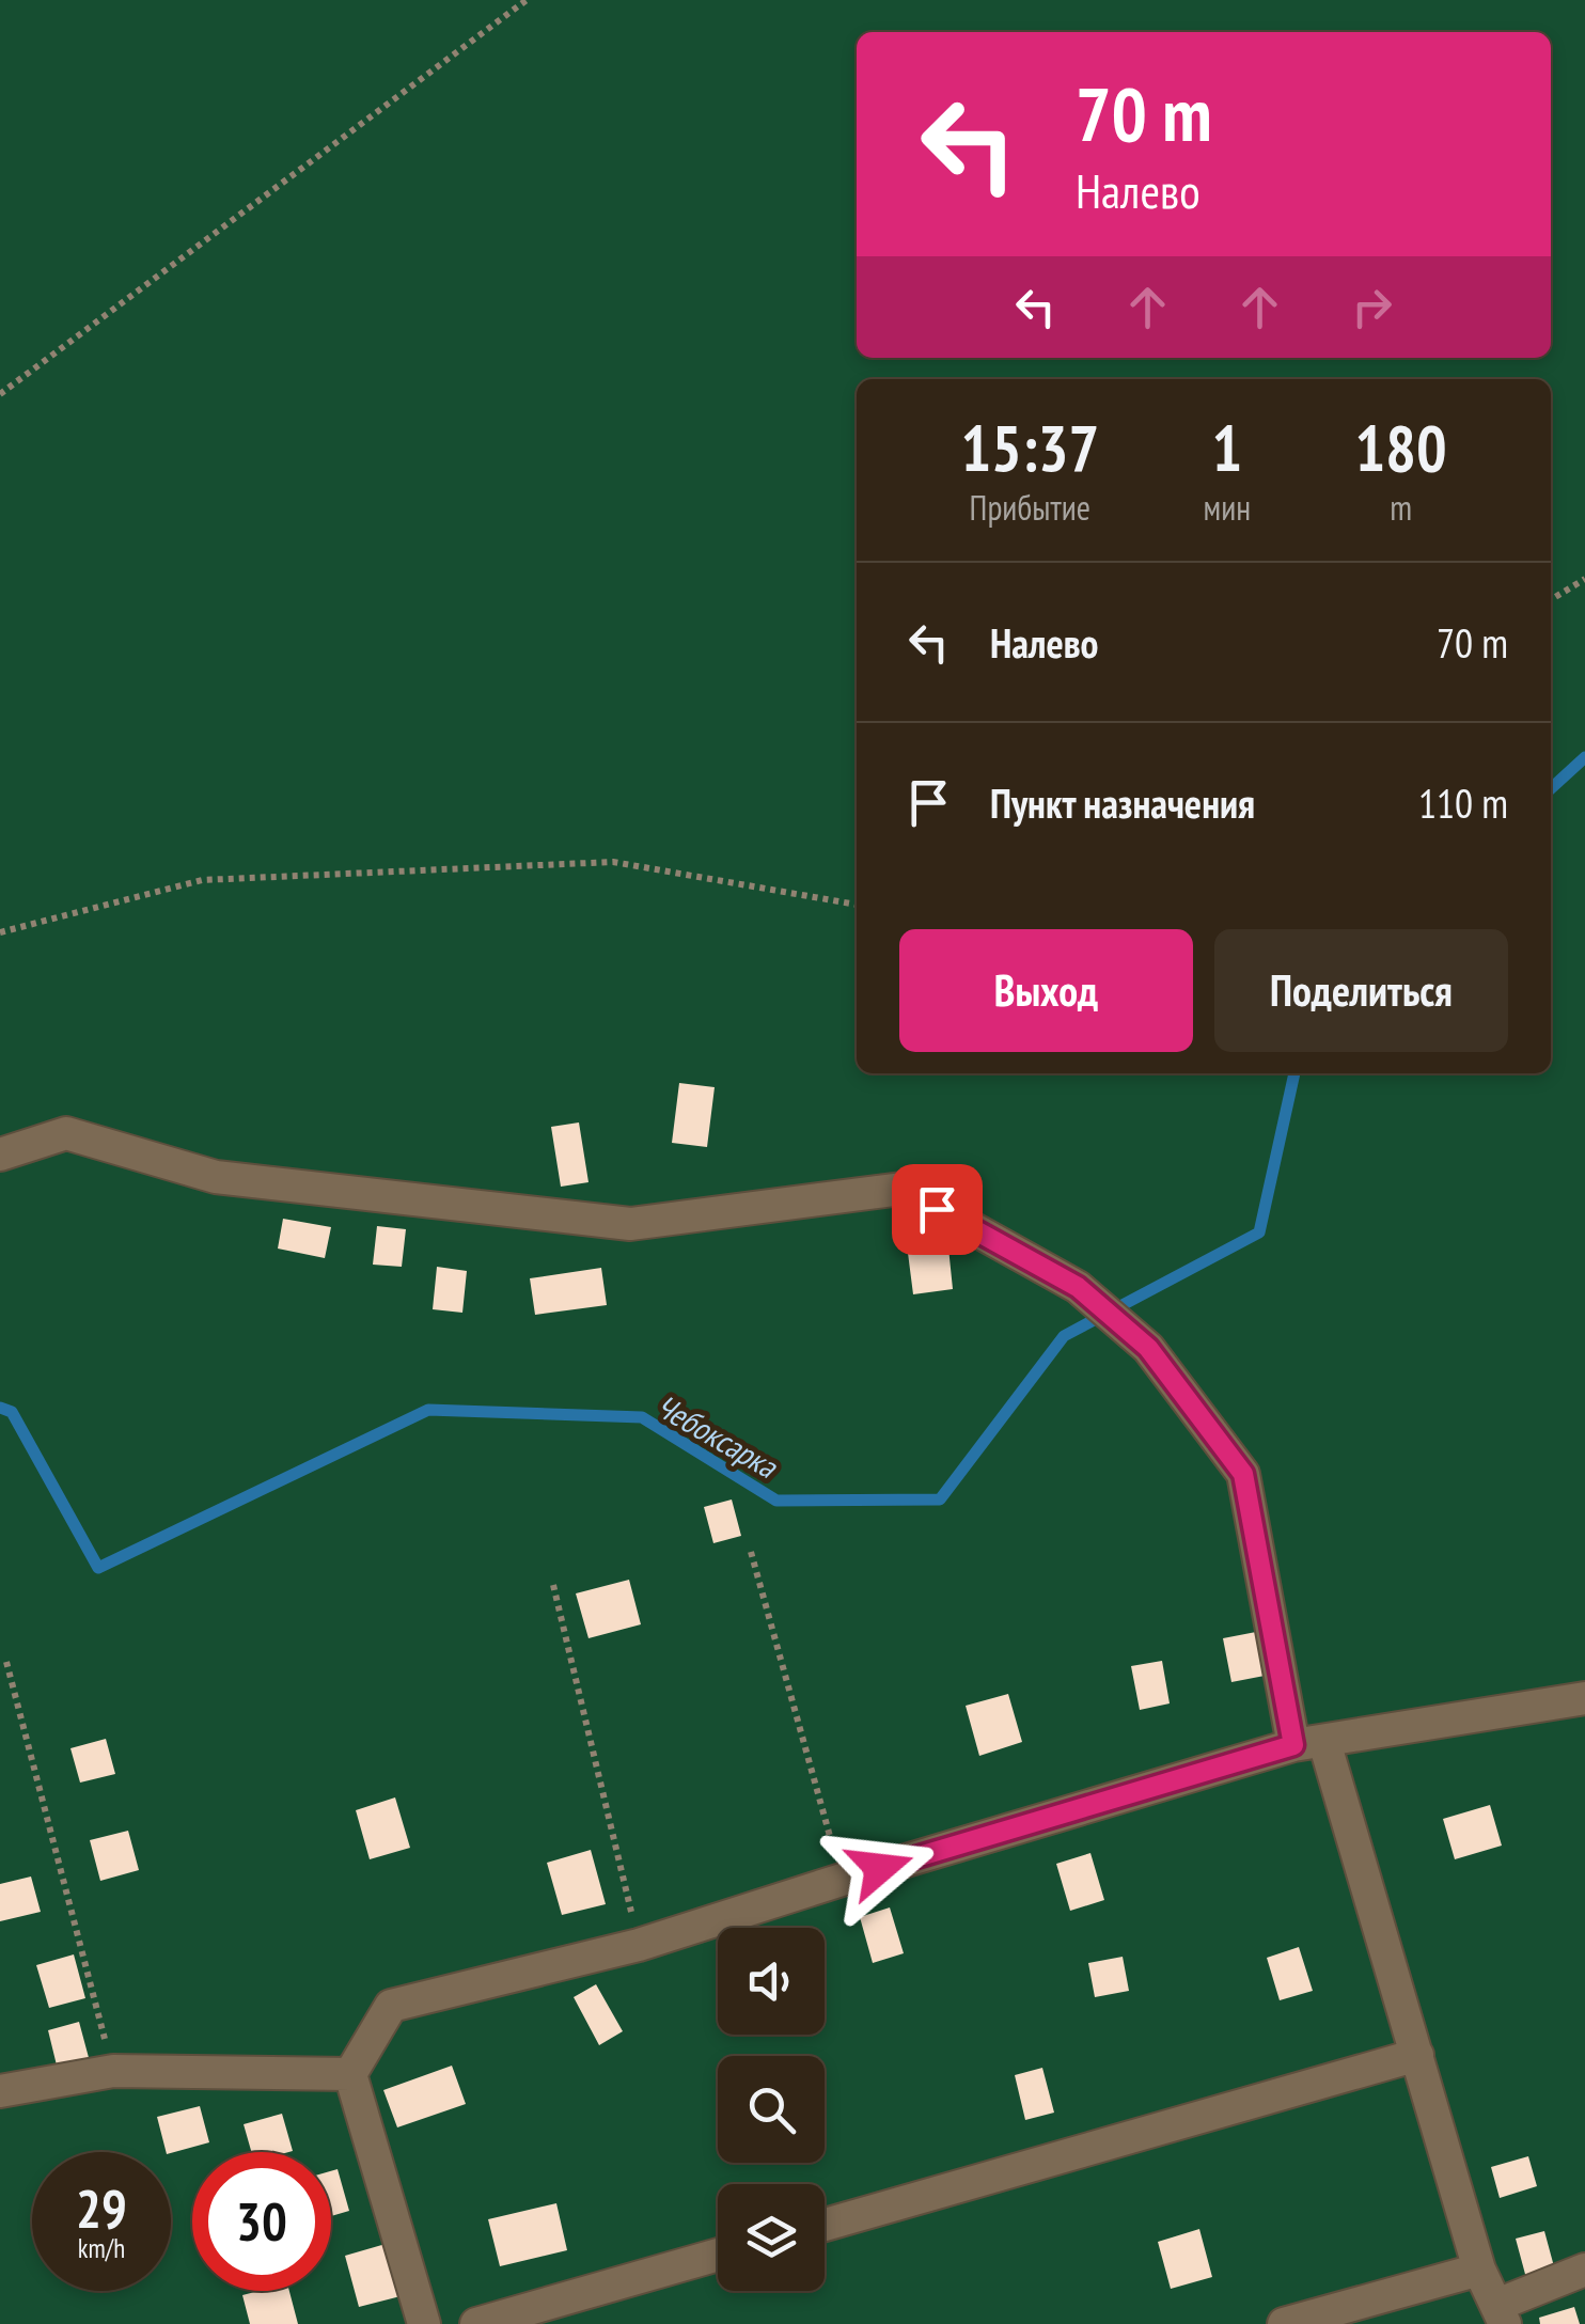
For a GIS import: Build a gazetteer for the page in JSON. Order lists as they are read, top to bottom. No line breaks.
{"water":["Чебоксарка"],"page":{"turn":["70 m","Налево"],"eta":["15:37","Прибытие","1","мин","180","m"],"list":[{"name":"Налево","value":"70 m"},{"name":"Пункт назначения","value":"110 m"}],"buttons":["Выход","Поделиться"],"speed":"29 km/h","limit":"30"}}
